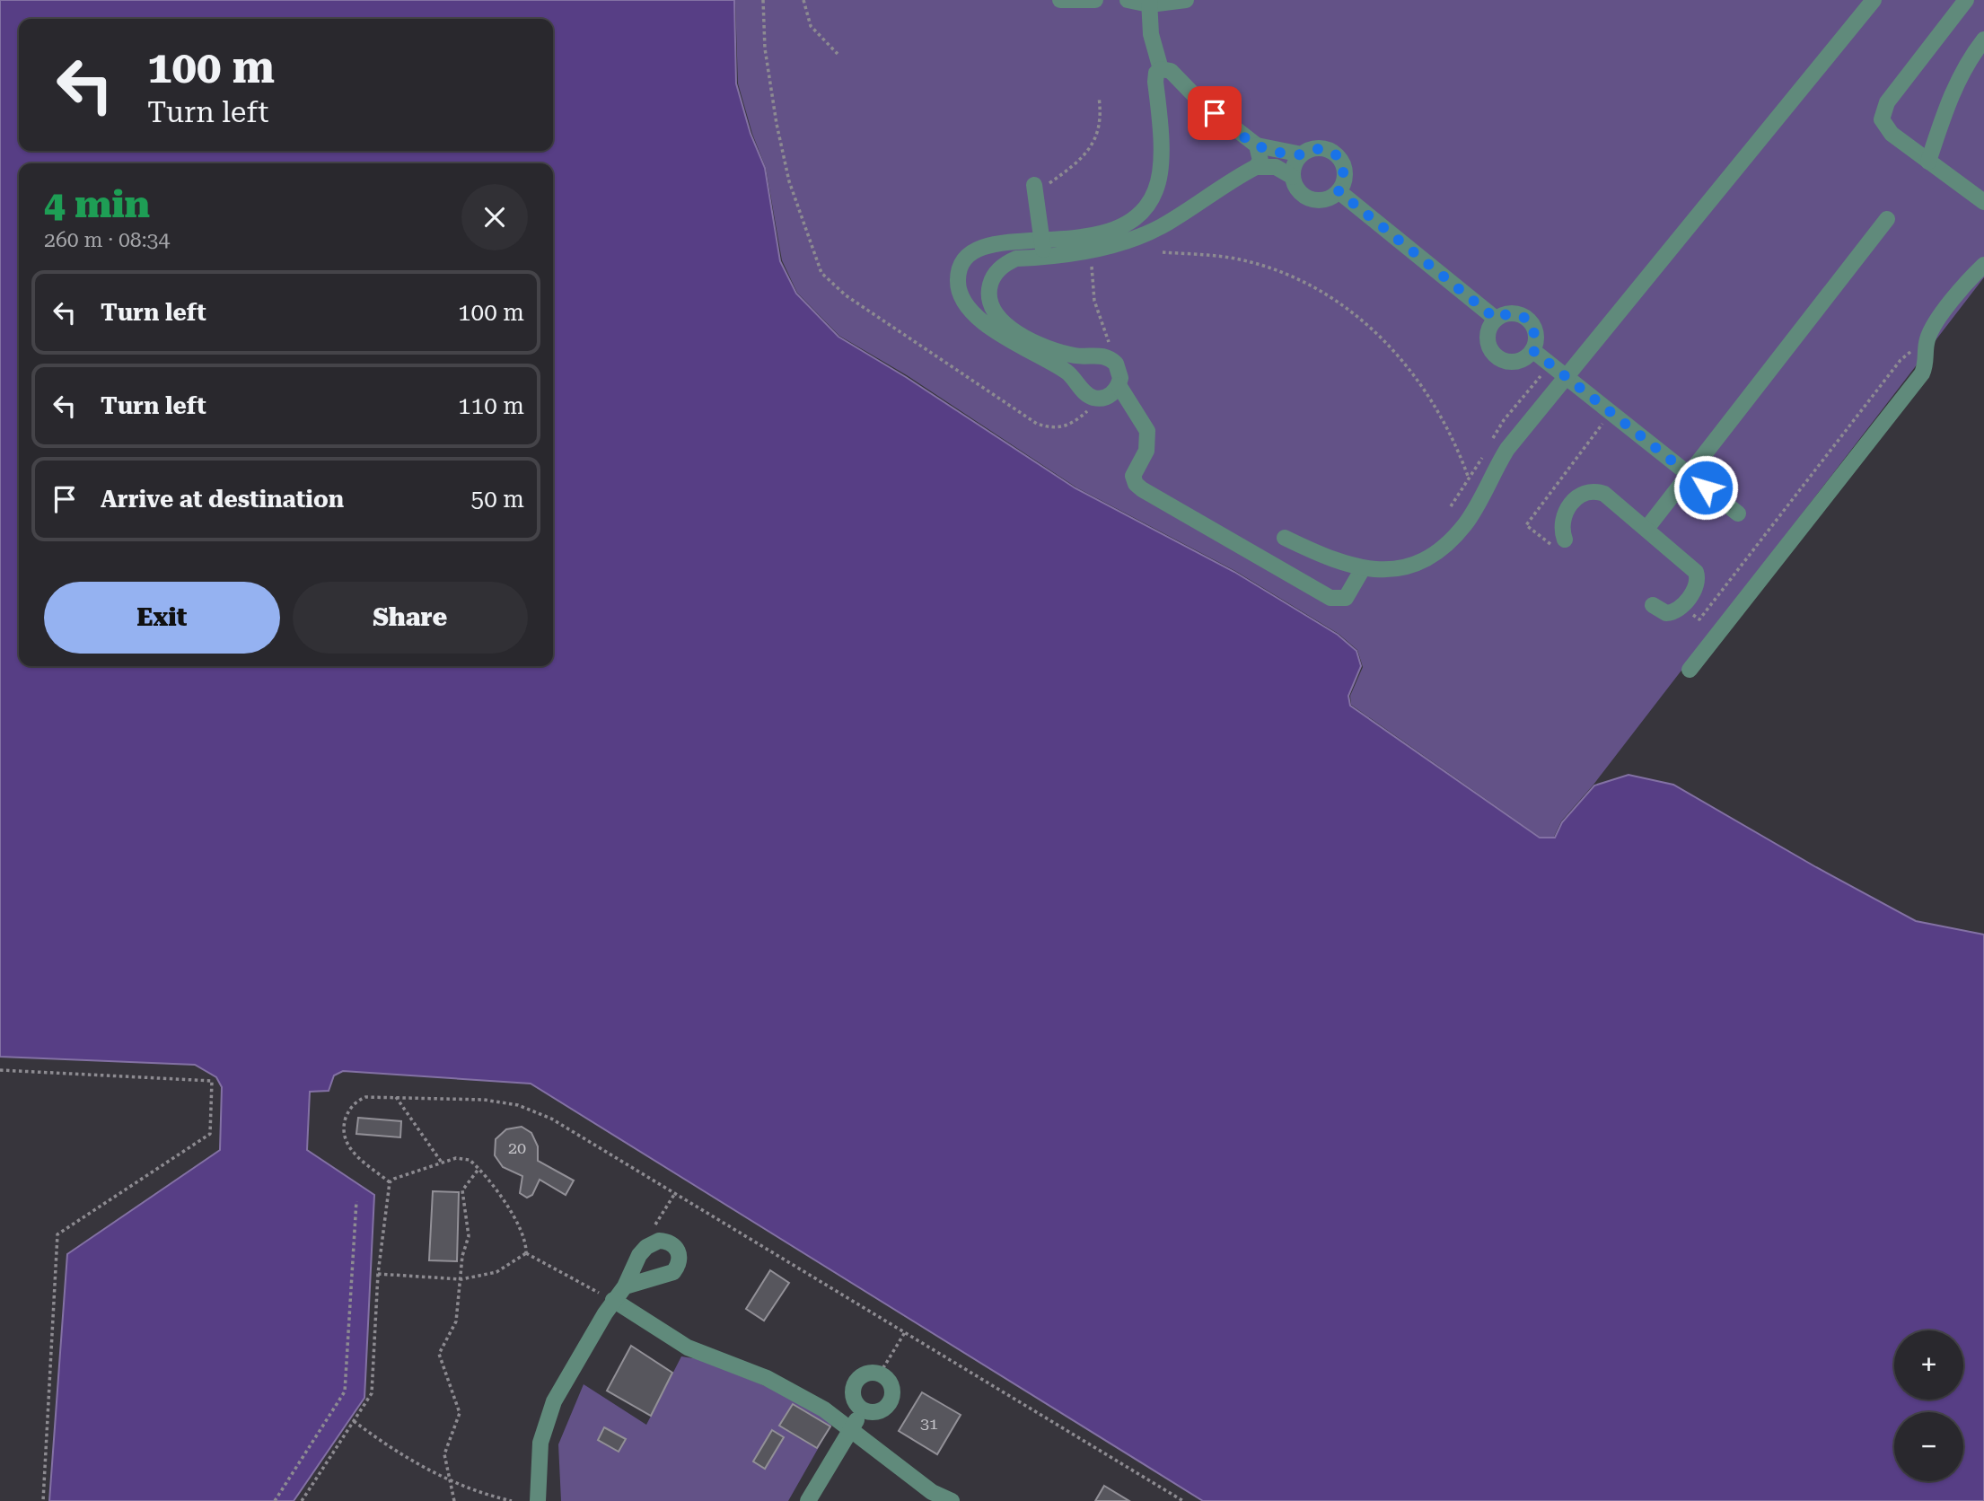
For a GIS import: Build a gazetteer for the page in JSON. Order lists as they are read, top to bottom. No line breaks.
{"house_numbers":["20","31"],"page":{"turn":["100 m","Turn left"],"heading":["4 min","260 m · 08:34"],"list":[{"name":"Turn left","value":"100 m"},{"name":"Turn left","value":"110 m"},{"name":"Arrive at destination","value":"50 m"}],"buttons":["Exit","Share"],"map_buttons":["+","−"]}}
